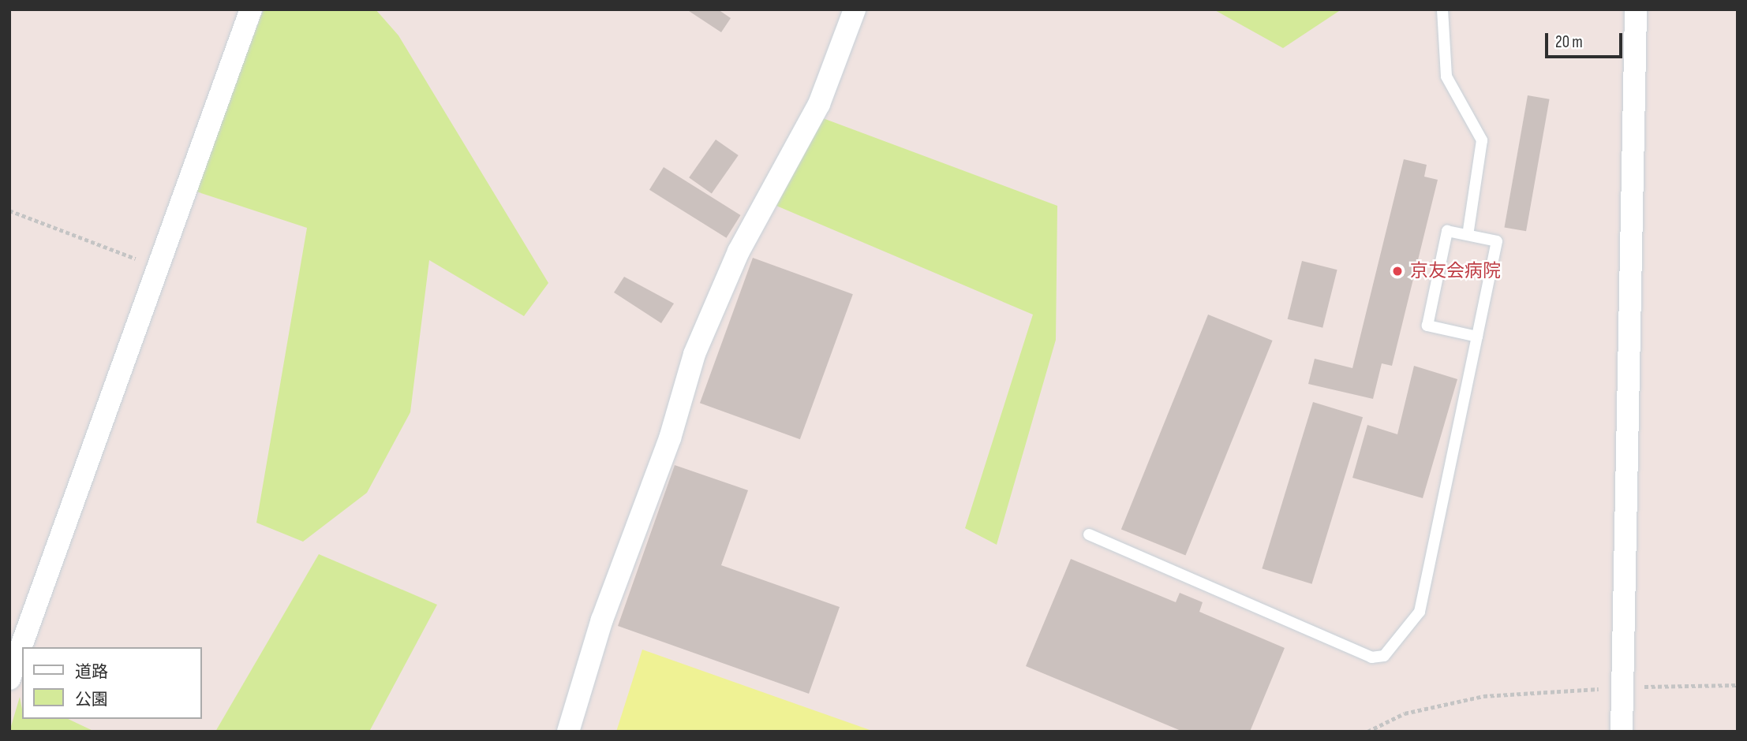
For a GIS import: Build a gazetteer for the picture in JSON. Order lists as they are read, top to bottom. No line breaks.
{"places":["京友会病院"],"legend":["道路","公園"],"scale_bar":"20 m"}
